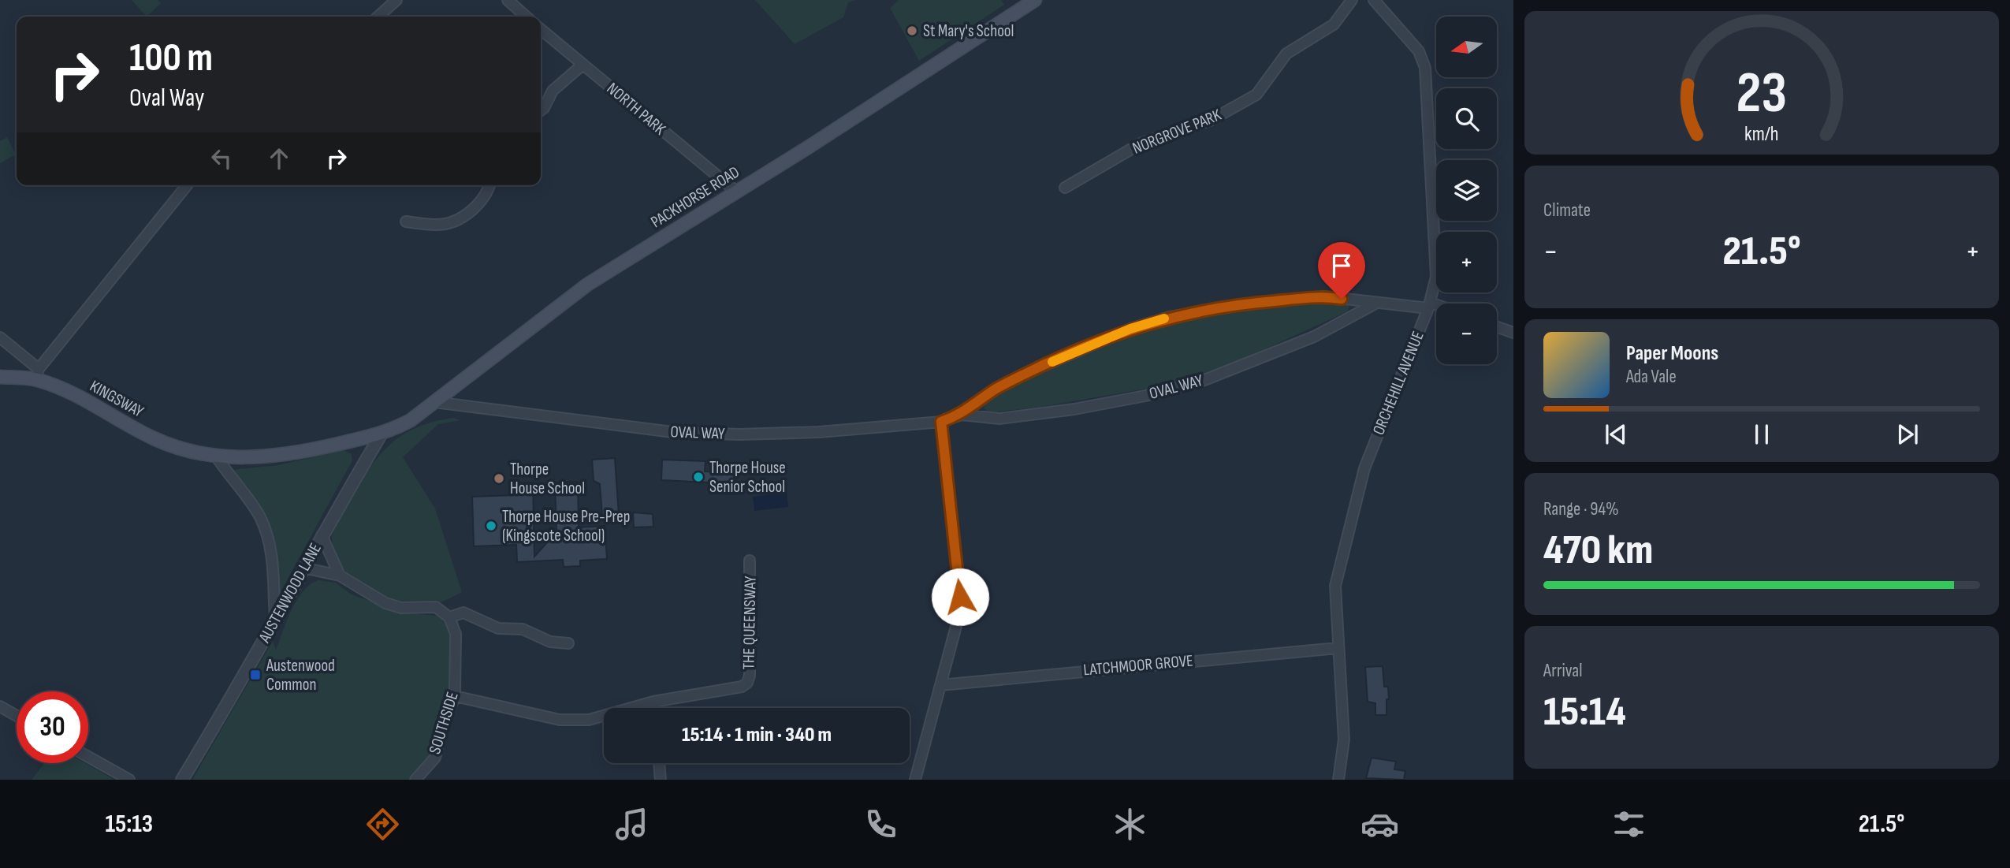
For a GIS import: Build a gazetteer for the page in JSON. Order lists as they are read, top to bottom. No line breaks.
{"streets":{"main road":["PACKHORSE ROAD","KINGSWAY"],"street":["NORTH PARK","NORGROVE PARK","ORCHEHILL AVENUE","OVAL WAY","AUSTENWOOD LANE","THE QUEENSWAY","LATCHMOOR GROVE","SOUTHSIDE"]},"crossings":[["NORTH PARK","PACKHORSE ROAD"],["PACKHORSE ROAD","OVAL WAY"],["PACKHORSE ROAD","KINGSWAY"],["PACKHORSE ROAD","AUSTENWOOD LANE"],["ORCHEHILL AVENUE","OVAL WAY"],["ORCHEHILL AVENUE","LATCHMOOR GROVE"],["KINGSWAY","AUSTENWOOD LANE"],["THE QUEENSWAY","SOUTHSIDE"]],"places":{"other":["St Mary's School","Thorpe House Senior School","Thorpe House School","Thorpe House Pre-Prep (Kingscote School)"],"transit":["Austenwood Common"]},"north":"left","page":{"map_buttons":["+","−"],"turn":["100 m","Oval Way"],"tile":["Climate",["Range · 94%","470 km"],["Arrival","15:14"]],"heat":["−","21.5°","+"],"song":["Paper Moons","Ada Vale"],"limit":"30","trip":"15:14 · 1 min · 340 m","tabs":["15:13","21.5°"],"gauge":["23","km/h"]}}
